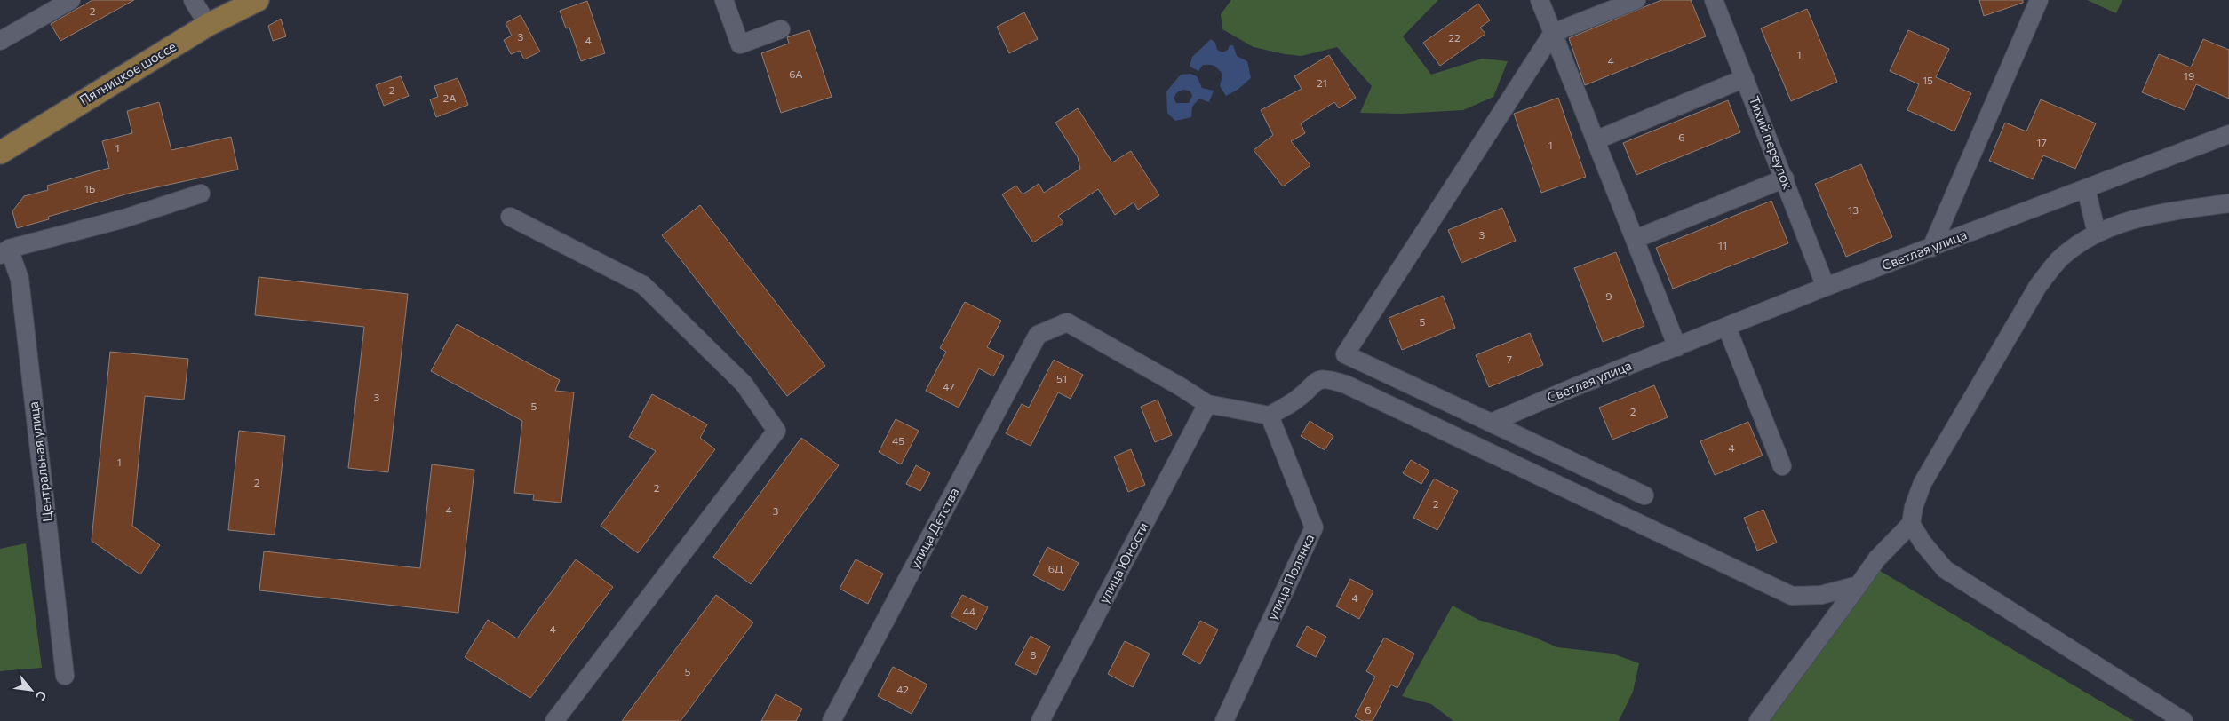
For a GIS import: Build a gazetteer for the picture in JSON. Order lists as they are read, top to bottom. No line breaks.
{"streets":{"main road":["Пятницкое шоссе"],"street":["Тихий переулок","Светлая улица","Центральная улица","улица Детства","улица Юности","улица Полянка"]},"crossings":[["Тихий переулок","Светлая улица"],["улица Детства","улица Юности"]],"house_numbers":["2","3","22","4","1","4","6А","19","15","21","2","2А","6","17","1","1","1Б","13","3","11","9","5","7","51","47","3","5","2","45","4","1","2","2","2","4","3","6Д","4","44","4","8","5","42","6"],"north":"bottom right"}
